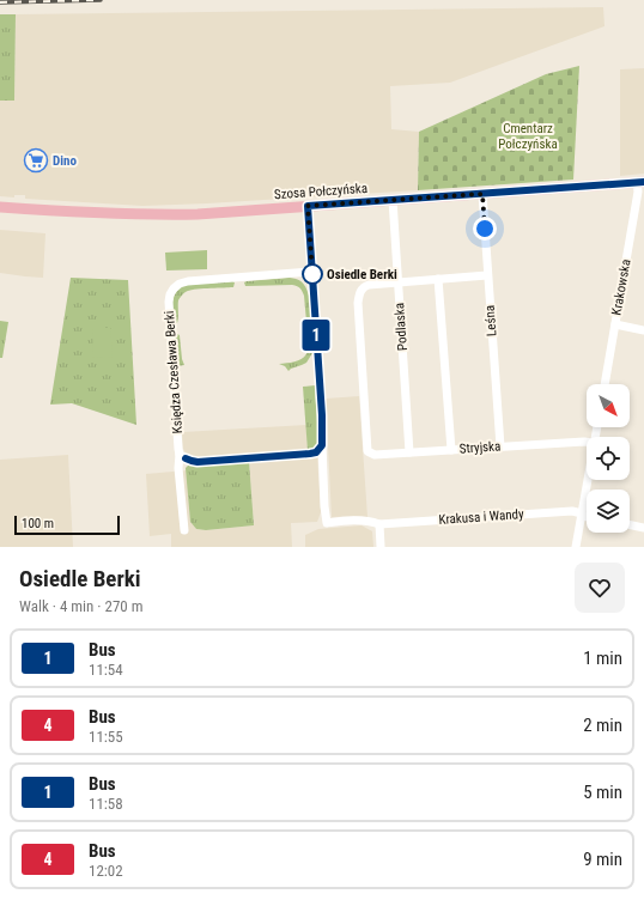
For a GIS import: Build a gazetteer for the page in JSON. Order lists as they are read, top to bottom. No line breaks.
{"streets":{"main road":["Szosa Połczyńska"],"street":["Krakowska","Leśna","Podlaska","Księdza Czesława Berki","Stryjska","Krakusa i Wandy"]},"crossings":[["Szosa Połczyńska","Krakowska"],["Szosa Połczyńska","Leśna"],["Szosa Połczyńska","Podlaska"],["Leśna","Stryjska"],["Podlaska","Stryjska"]],"parks":["Cmentarz Połczyńska"],"places":{"supermarket":["Dino"],"other":["Osiedle Berki"]},"lines":["bus line 1"],"scale_bar":"100 m","north":"bottom right","page":{"on_map":"1","scale":"100 m","heading":["Osiedle Berki","Walk · 4 min · 270 m"],"list":[{"mark":"1","name":"Bus","note":"11:54","value":"1 min"},{"mark":"4","name":"Bus","note":"11:55","value":"2 min"},{"mark":"1","name":"Bus","note":"11:58","value":"5 min"},{"mark":"4","name":"Bus","note":"12:02","value":"9 min"}]}}
